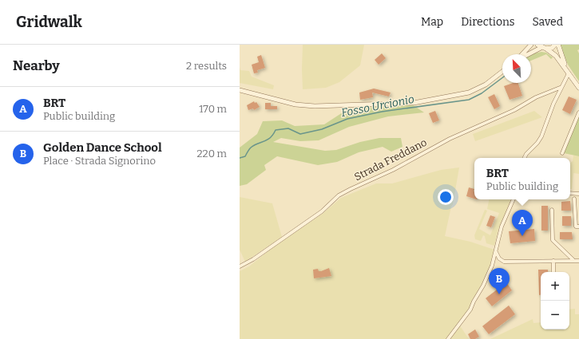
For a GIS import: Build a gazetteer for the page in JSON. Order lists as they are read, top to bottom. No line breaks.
{"streets":{"street":["Strada Freddano"]},"water":["Fosso Urcionio"],"north":"top left","page":{"header":"Gridwalk","nav":["Map","Directions","Saved"],"heading":["Nearby","2 results"],"list":[{"mark":"A","name":"BRT","note":"Public building","value":"170 m"},{"mark":"B","name":"Golden Dance School","note":"Place · Strada Signorino","value":"220 m"}],"popup":["BRT","Public building"],"pins":["A","B"],"map_buttons":["+","−"]}}
